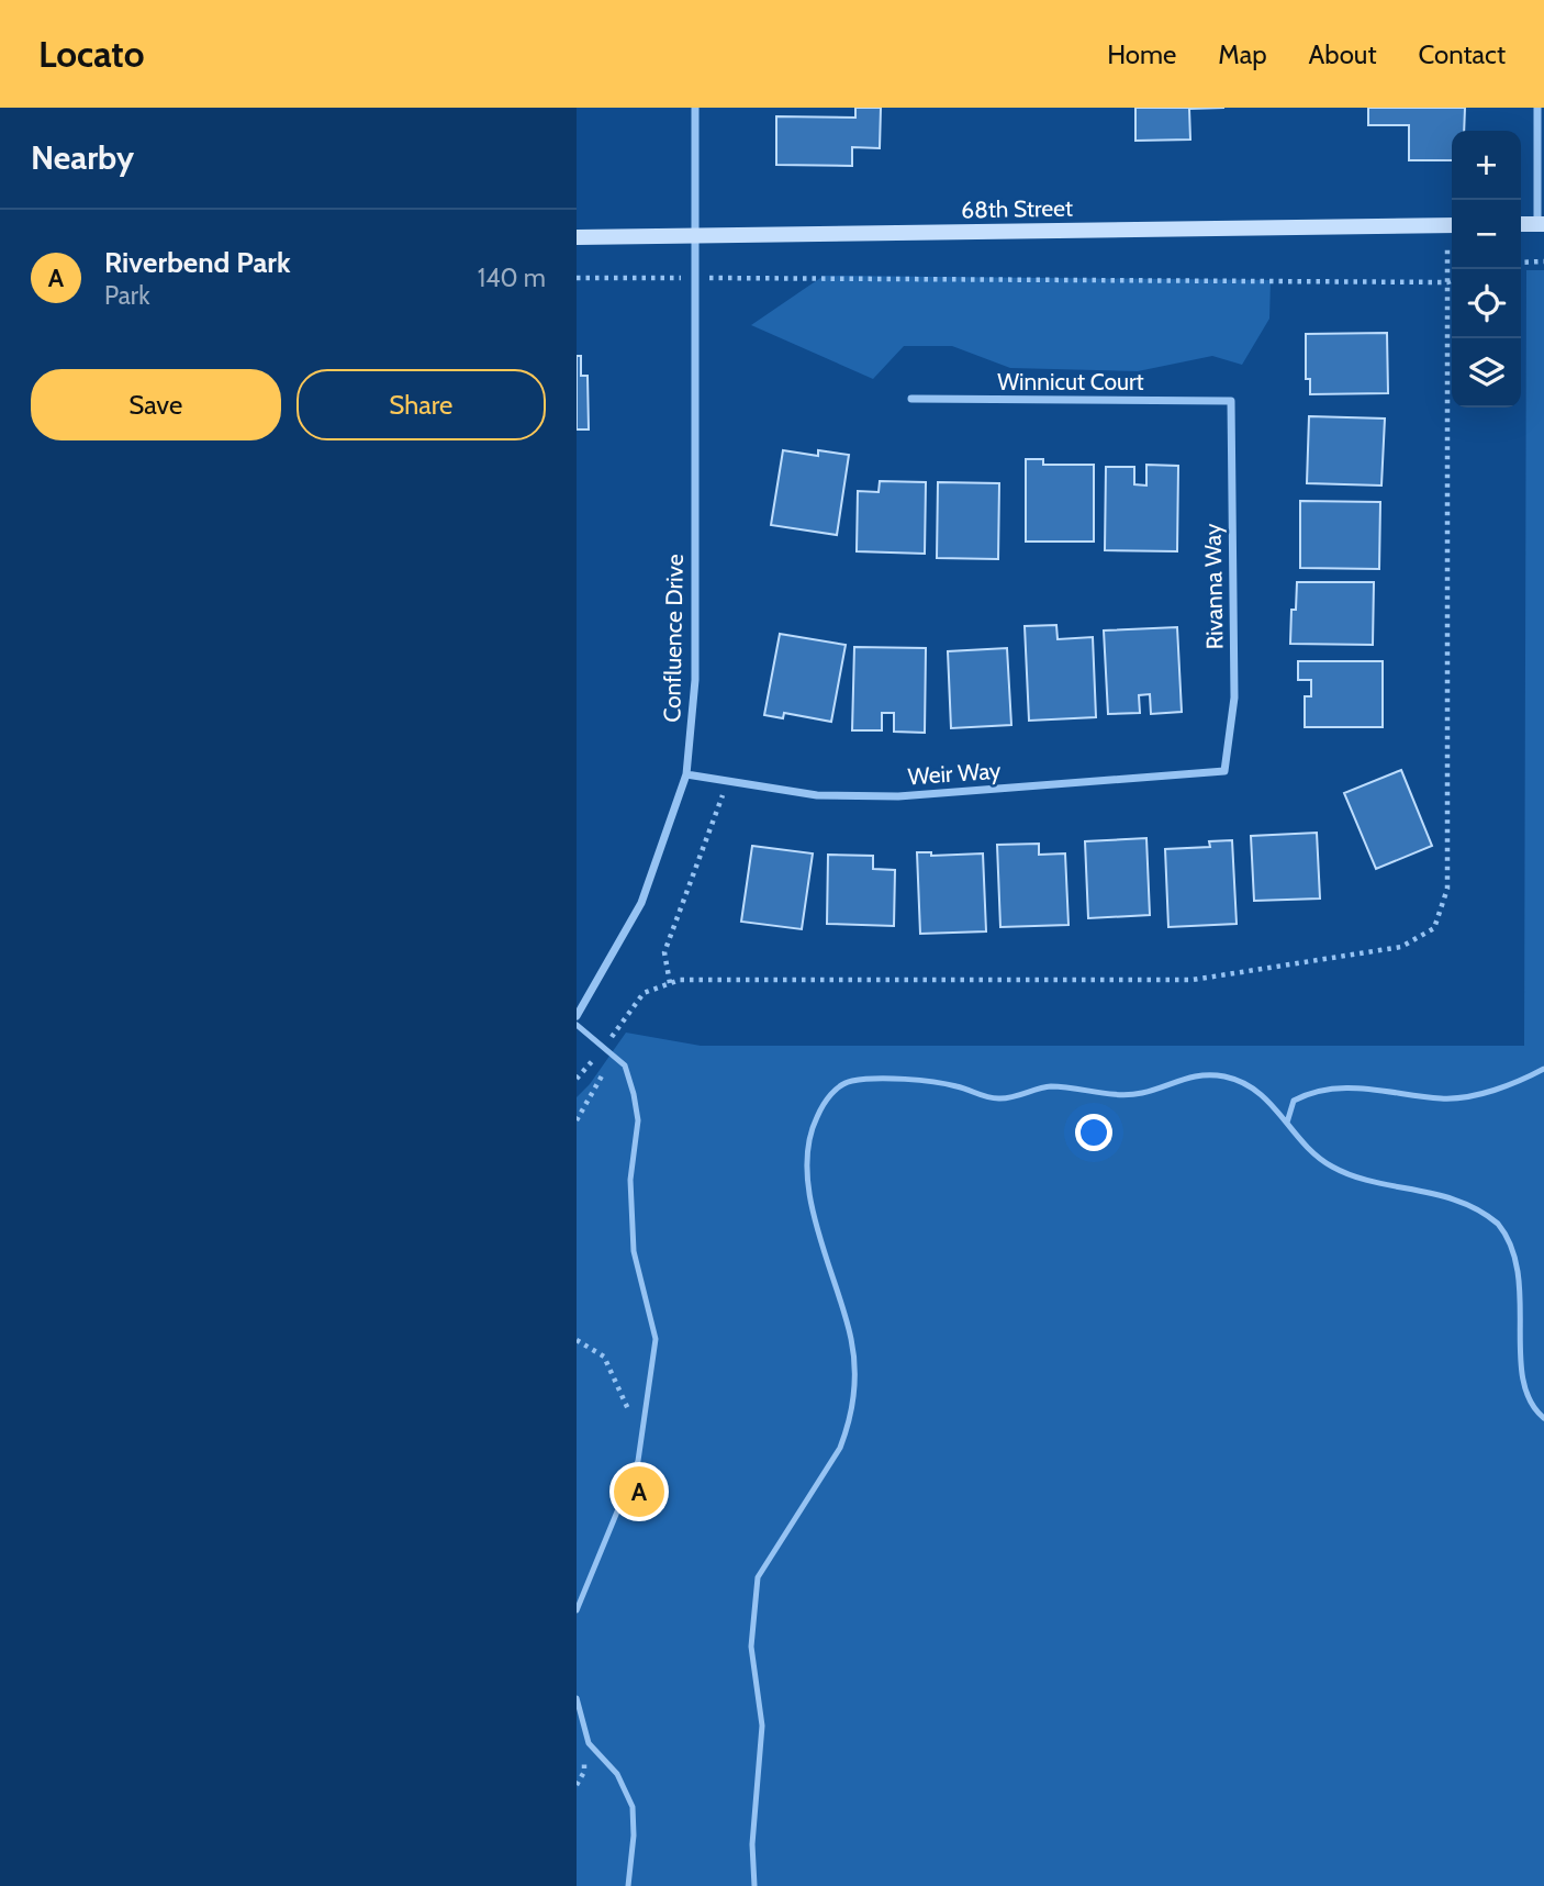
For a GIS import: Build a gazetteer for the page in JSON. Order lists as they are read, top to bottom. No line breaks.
{"streets":{"street":["68th Street","Winnicut Court","Rivanna Way","Confluence Drive","Weir Way"]},"crossings":[["68th Street","Confluence Drive"],["Winnicut Court","Rivanna Way"],["Rivanna Way","Weir Way"],["Confluence Drive","Weir Way"]],"page":{"header":"Locato","nav":["Home","Map","About","Contact"],"heading":"Nearby","map_buttons":["+","−"],"list":[{"mark":"A","name":"Riverbend Park","note":"Park","value":"140 m"}],"buttons":["Save","Share"],"pins":"A"}}
